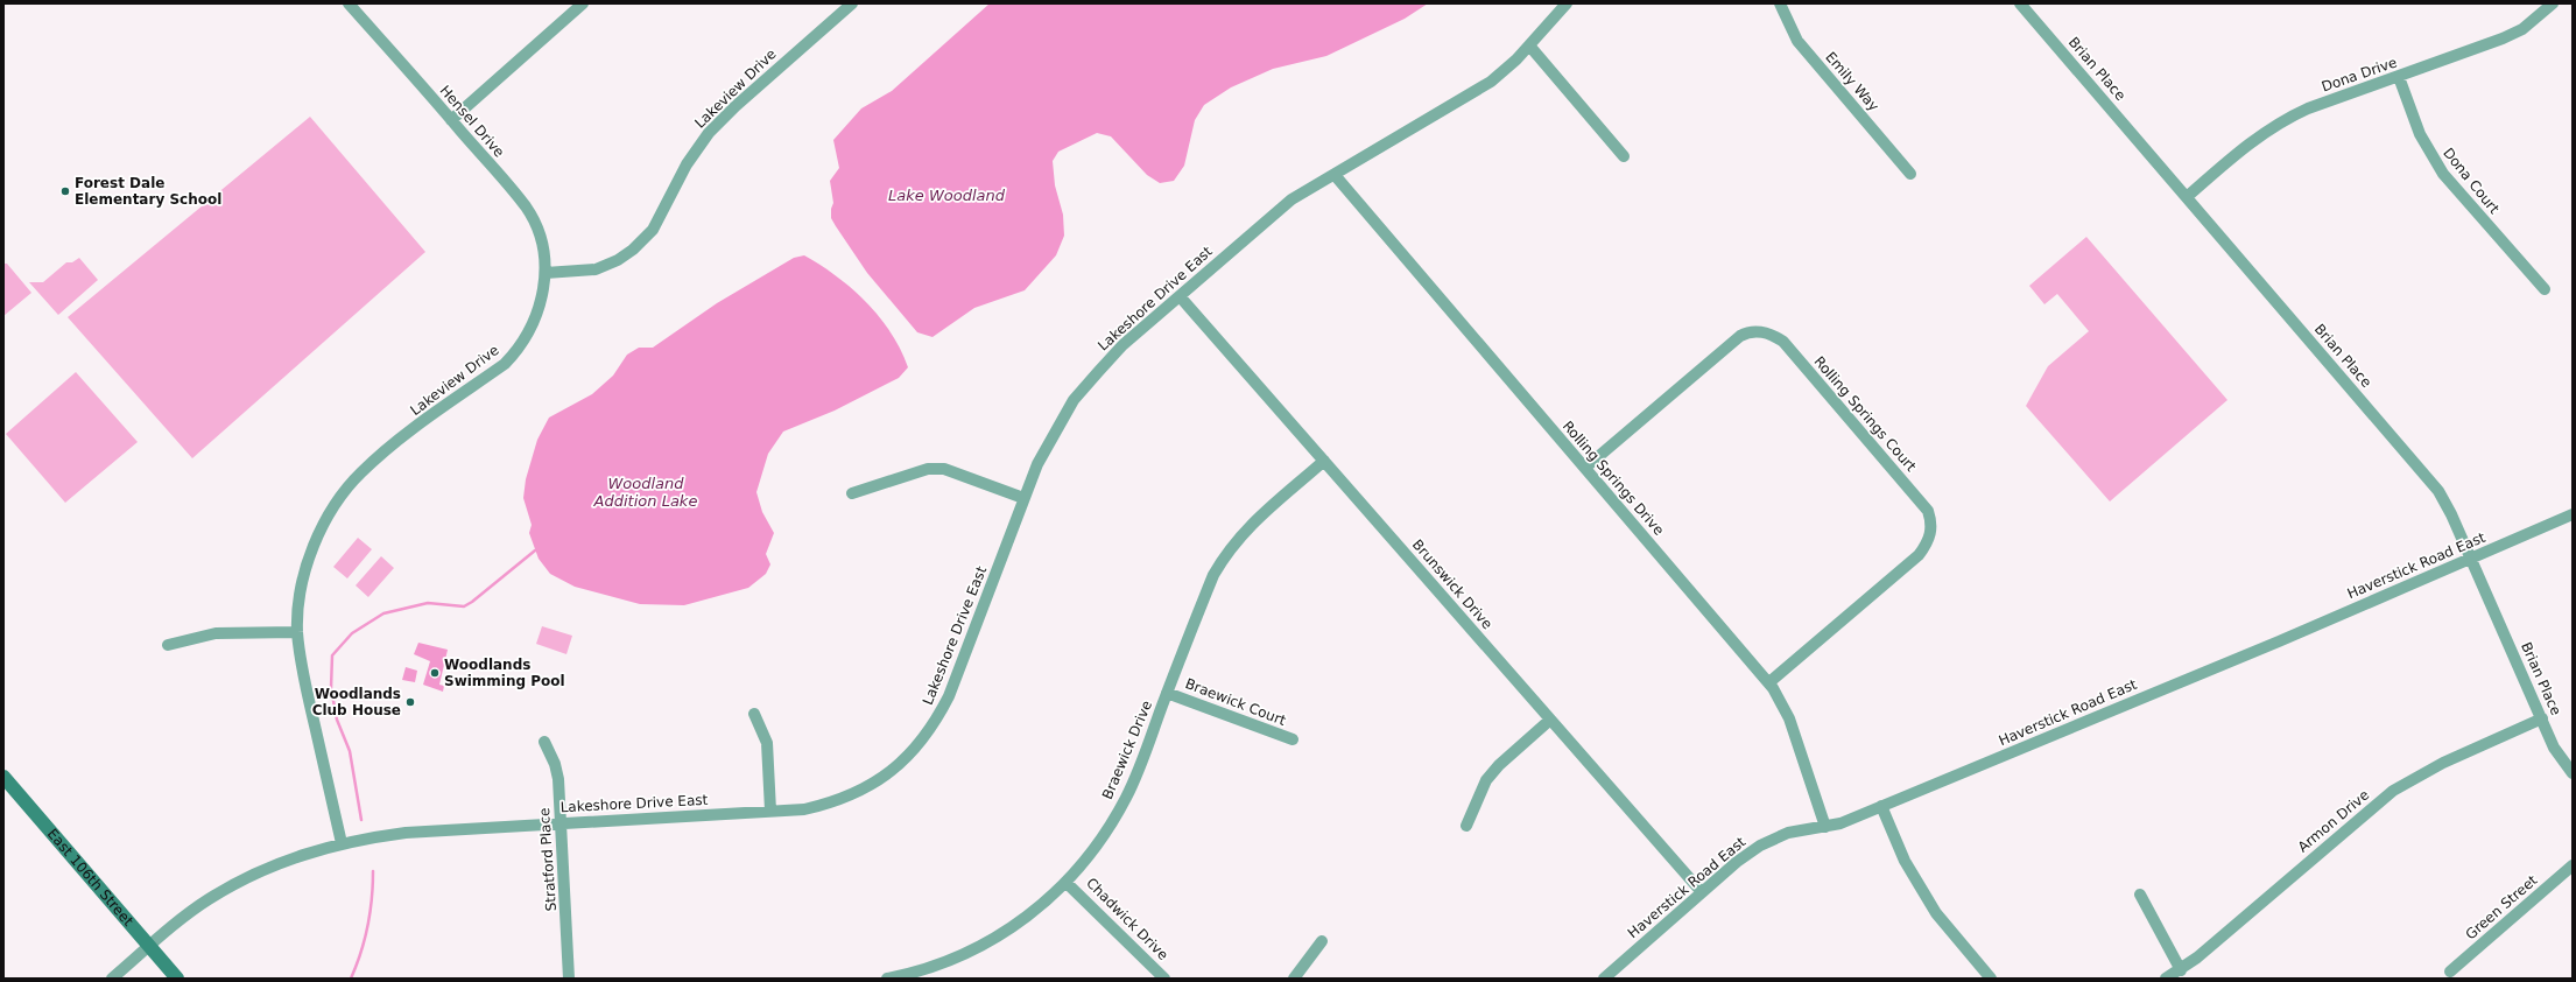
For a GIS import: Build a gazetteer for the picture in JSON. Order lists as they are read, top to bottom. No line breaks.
{"streets":{"street":["Brian Place","Dona Drive","Emily Way","Lakeview Drive","Hensel Drive","Dona Court","Lakeshore Drive East","Rolling Springs Court","Rolling Springs Drive","Haverstick Road East","Brunswick Drive","Braewick Court","Braewick Drive","Armon Drive","Stratford Place","East 106th Street","Green Street","Chadwick Drive"]},"crossings":[["Brian Place","Dona Drive"],["Brian Place","Haverstick Road East"],["Brian Place","Armon Drive"],["Dona Drive","Dona Court"],["Lakeview Drive","Hensel Drive"],["Lakeview Drive","Lakeshore Drive East"],["Lakeshore Drive East","Rolling Springs Drive"],["Lakeshore Drive East","Brunswick Drive"],["Lakeshore Drive East","Stratford Place"],["Lakeshore Drive East","East 106th Street"],["Rolling Springs Court","Rolling Springs Drive"],["Rolling Springs Drive","Haverstick Road East"],["Haverstick Road East","Brunswick Drive"],["Brunswick Drive","Braewick Drive"],["Braewick Court","Braewick Drive"],["Braewick Drive","Chadwick Drive"]],"water":["Lake Woodland","Woodland Addition Lake"],"places":["Forest Dale Elementary School","Woodlands Swimming Pool","Woodlands Club House"]}
